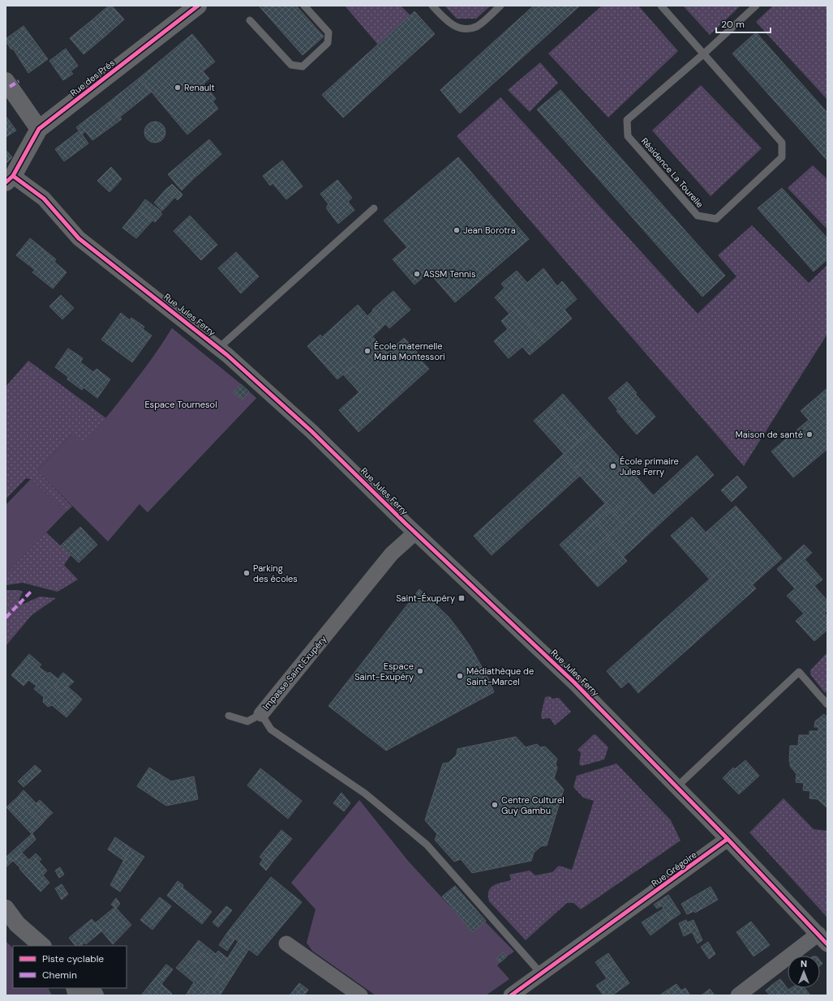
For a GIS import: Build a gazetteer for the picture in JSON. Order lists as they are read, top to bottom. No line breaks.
{"streets":{"street":["Rue des Prés","Rue Jules Ferry","Impasse Saint Exupéry","Rue Grégoire"],"lane":["Résidence La Tourelle"]},"crossings":[["Rue des Prés","Rue Jules Ferry"],["Rue Jules Ferry","Impasse Saint Exupéry"],["Rue Jules Ferry","Rue Grégoire"],["Impasse Saint Exupéry","Rue Grégoire"]],"parks":["Espace Tournesol"],"places":{"other":["Renault","Jean Borotra","ASSM Tennis","École maternelle Maria Montessori","Maison de santé","École primaire Jules Ferry","Parking des écoles","Espace Saint-Exupéry","Médiathèque de Saint-Marcel","Centre Culturel Guy Gambu"],"transit":["Saint-Éxupéry"]},"legend":["Piste cyclable","Chemin"],"scale_bar":"20 m","north":"top"}
